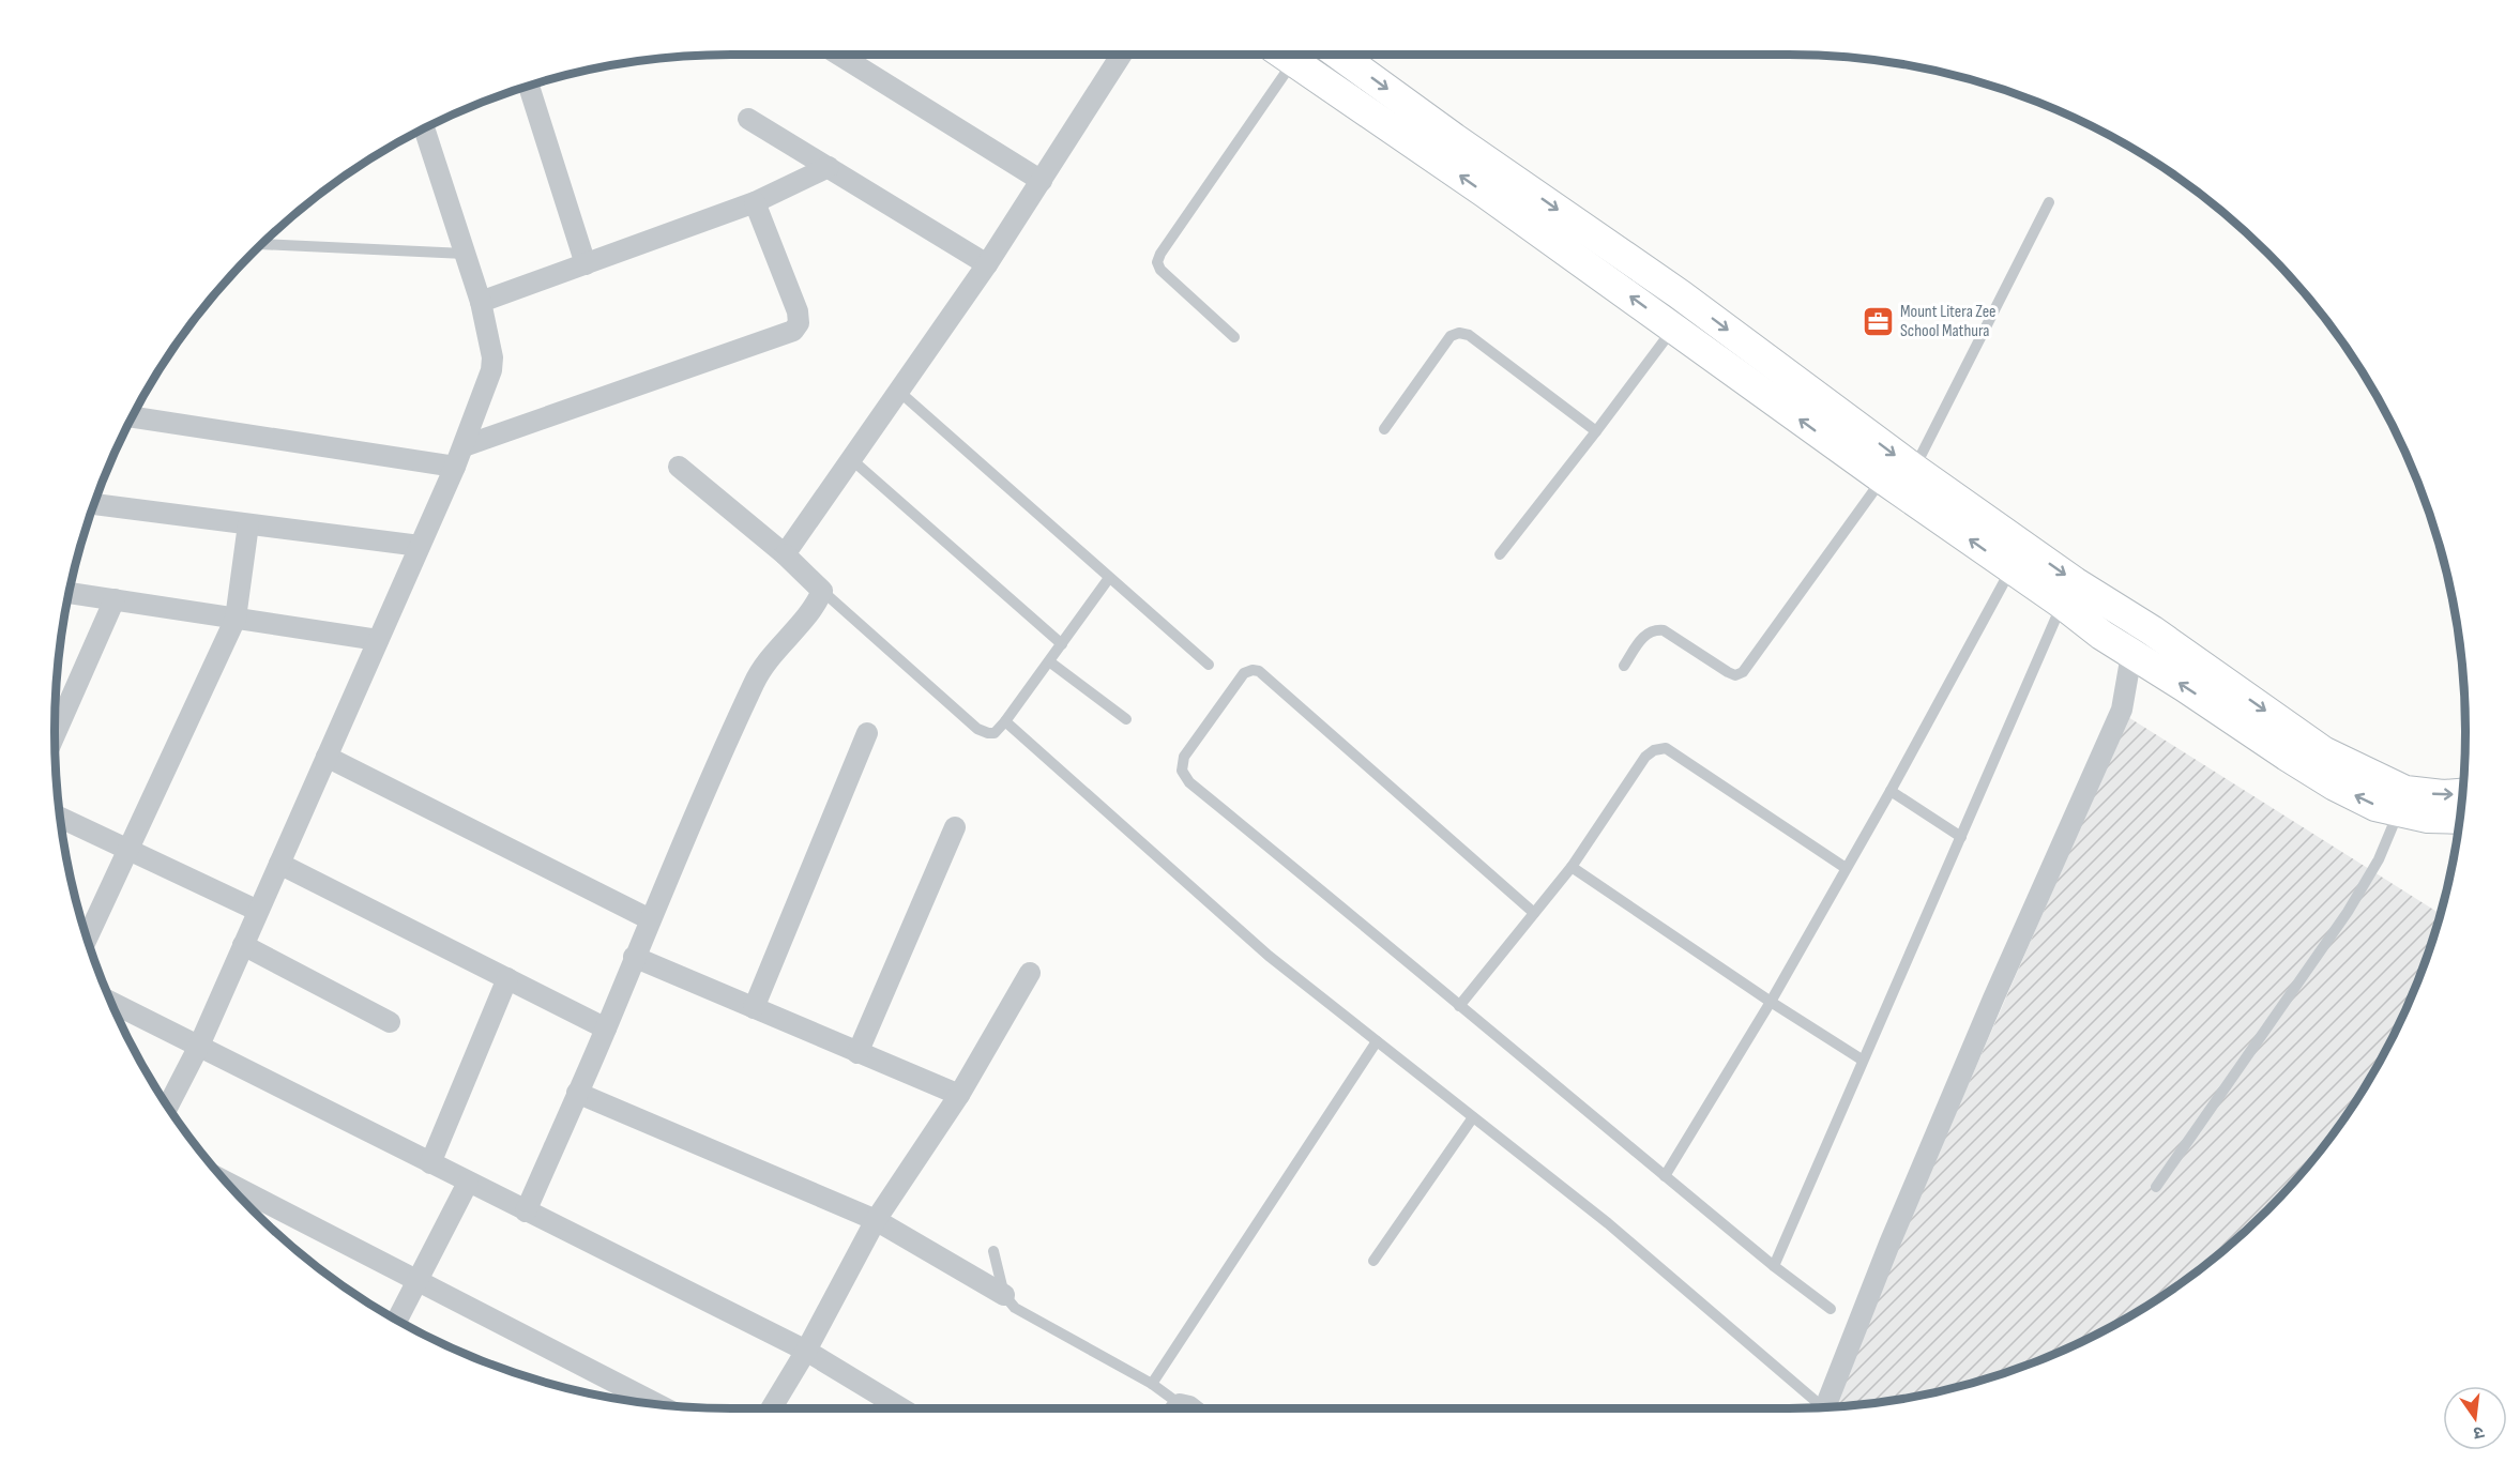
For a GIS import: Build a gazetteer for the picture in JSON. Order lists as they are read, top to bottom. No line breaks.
{"places":{"office":["Mount Litera Zee School Mathura"]},"north":"bottom"}
